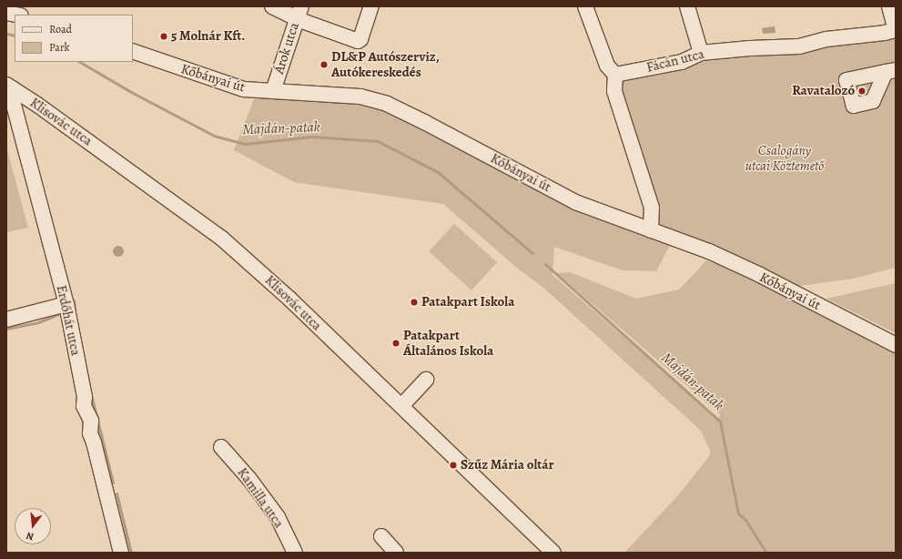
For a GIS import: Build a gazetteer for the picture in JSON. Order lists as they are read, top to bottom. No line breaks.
{"streets":{"street":["Árok utca","Fácán utca","Kőbányai út","Klisovác utca","Erdőhát utca","Kamilla utca"]},"crossings":[["Árok utca","Kőbányai út"],["Klisovác utca","Erdőhát utca"]],"water":["Majdán-patak"],"parks":["Csalogány utcai Köztemető"],"places":["5 Molnár Kft.","DL&P Autószerviz, Autókereskedés","Ravatalozó","Patakpart Iskola","Patakpart Általános Iskola","Szűz Mária oltár"],"legend":["Road","Park"],"north":"bottom"}
